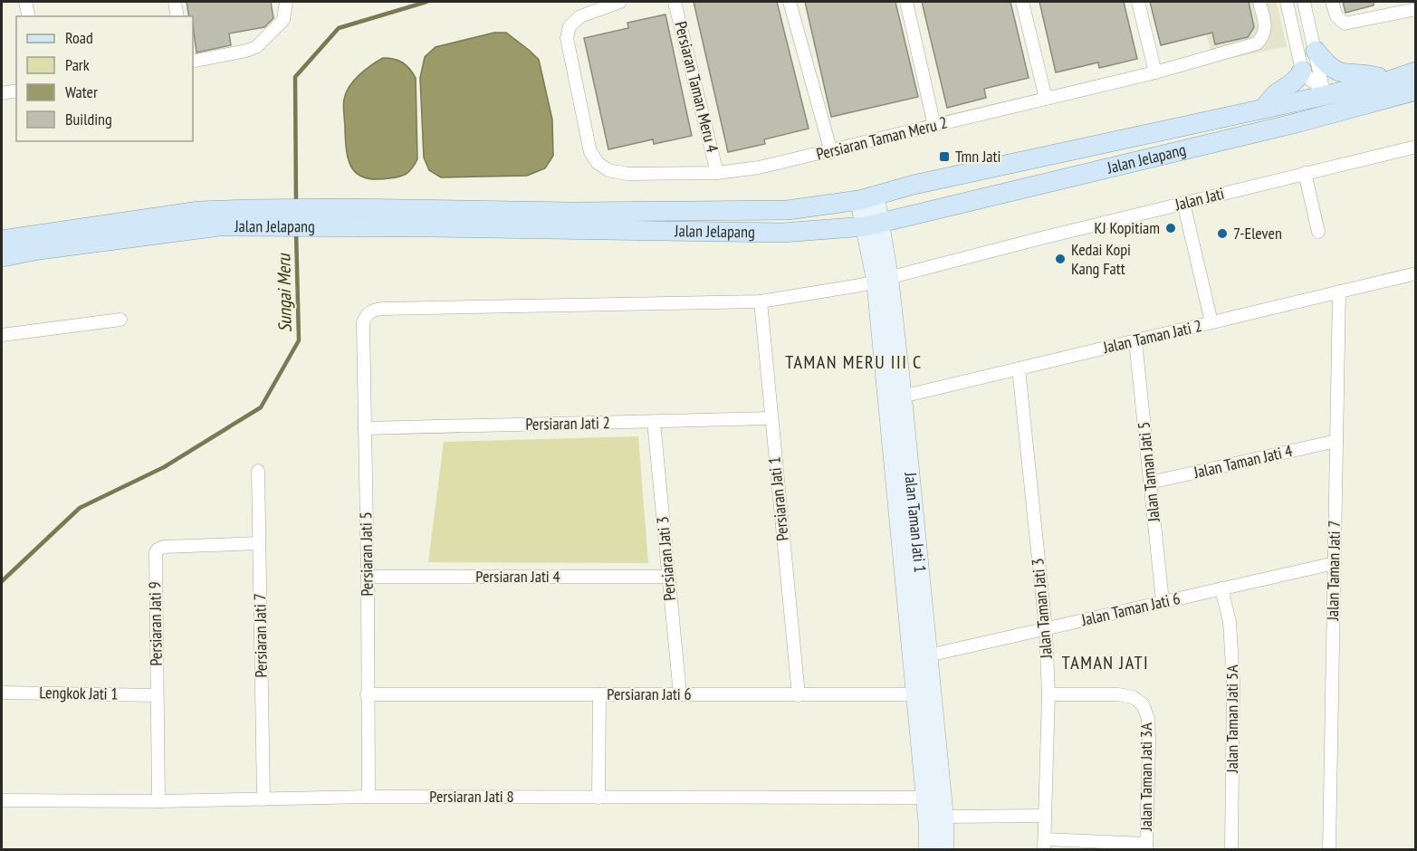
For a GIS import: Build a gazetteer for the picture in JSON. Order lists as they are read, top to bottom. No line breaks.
{"streets":{"main road":["Jalan Jelapang"],"street":["Persiaran Taman Meru 4","Persiaran Taman Meru 2","Jalan Jati","Jalan Taman Jati 2","Persiaran Jati 2","Jalan Taman Jati 4","Jalan Taman Jati 5","Persiaran Jati 1","Jalan Taman Jati 1","Persiaran Jati 5","Persiaran Jati 3","Jalan Taman Jati 7","Persiaran Jati 4","Jalan Taman Jati 3","Jalan Taman Jati 6","Persiaran Jati 9","Persiaran Jati 7","Lengkok Jati 1","Persiaran Jati 6","Jalan Taman Jati 5A","Jalan Taman Jati 3A","Persiaran Jati 8"]},"crossings":[["Persiaran Taman Meru 4","Persiaran Taman Meru 2"],["Jalan Jelapang","Jalan Taman Jati 1"],["Jalan Jati","Persiaran Jati 1"],["Jalan Jati","Jalan Taman Jati 1"],["Jalan Jati","Persiaran Jati 5"],["Jalan Taman Jati 2","Jalan Taman Jati 5"],["Jalan Taman Jati 2","Jalan Taman Jati 1"],["Jalan Taman Jati 2","Jalan Taman Jati 7"],["Jalan Taman Jati 2","Jalan Taman Jati 3"],["Persiaran Jati 2","Persiaran Jati 1"],["Persiaran Jati 2","Persiaran Jati 5"],["Persiaran Jati 2","Persiaran Jati 3"],["Jalan Taman Jati 4","Jalan Taman Jati 5"],["Jalan Taman Jati 4","Jalan Taman Jati 7"],["Jalan Taman Jati 5","Jalan Taman Jati 6"],["Persiaran Jati 1","Persiaran Jati 6"],["Jalan Taman Jati 1","Jalan Taman Jati 6"],["Jalan Taman Jati 1","Persiaran Jati 6"],["Jalan Taman Jati 1","Persiaran Jati 8"],["Persiaran Jati 5","Persiaran Jati 4"],["Persiaran Jati 5","Persiaran Jati 6"],["Persiaran Jati 5","Persiaran Jati 8"],["Persiaran Jati 3","Persiaran Jati 4"],["Persiaran Jati 3","Persiaran Jati 6"],["Jalan Taman Jati 7","Jalan Taman Jati 6"],["Jalan Taman Jati 3","Jalan Taman Jati 6"],["Jalan Taman Jati 3","Jalan Taman Jati 3A"],["Jalan Taman Jati 3","Persiaran Jati 8"],["Jalan Taman Jati 6","Jalan Taman Jati 5A"],["Persiaran Jati 9","Persiaran Jati 7"],["Persiaran Jati 9","Lengkok Jati 1"],["Persiaran Jati 9","Persiaran Jati 8"],["Persiaran Jati 7","Persiaran Jati 8"]],"districts":["TAMAN MERU III C","TAMAN JATI"],"water":["Sungai Meru"],"places":{"transit":["Tmn Jati"],"other":["KJ Kopitiam","7-Eleven","Kedai Kopi Kang Fatt"]},"legend":["Road","Park","Water","Building"]}
